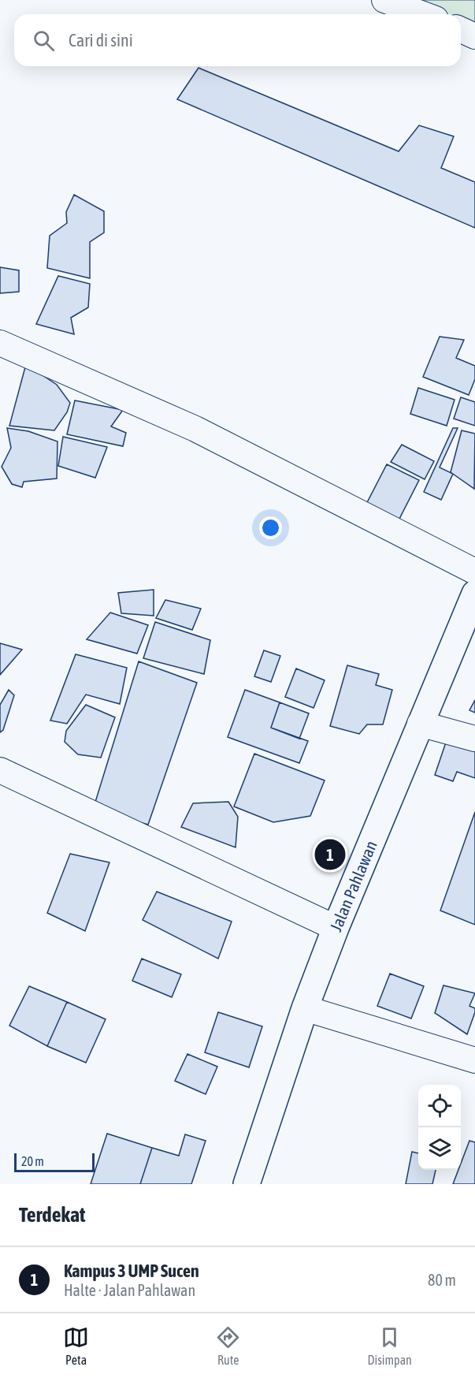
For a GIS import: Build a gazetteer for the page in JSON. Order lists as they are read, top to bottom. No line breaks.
{"streets":{"main road":["Jalan Pahlawan"]},"scale_bar":"20 m","page":{"search":"Cari di sini","pins":"1","scale":"20 m","heading":"Terdekat","list":[{"mark":"1","name":"Kampus 3 UMP Sucen","note":"Halte · Jalan Pahlawan","value":"80 m"}],"nav":["Peta","Rute","Disimpan"]}}
